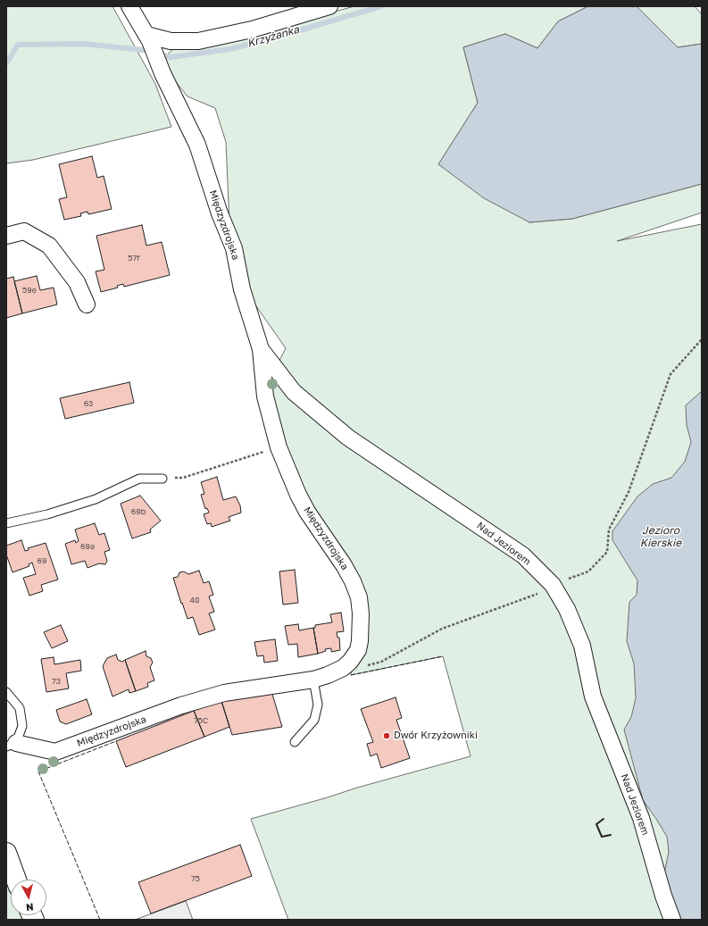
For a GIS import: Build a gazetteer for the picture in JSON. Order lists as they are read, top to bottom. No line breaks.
{"streets":{"street":["Międzyzdrojska","Nad Jeziorem"]},"crossings":[["Międzyzdrojska","Nad Jeziorem"]],"water":["Krzyżanka","Jezioro Kierskie"],"places":["Dwór Krzyżowniki"],"house_numbers":["57f","59e","63","69b","69a","69","48","73","75C","75"],"north":"bottom"}
